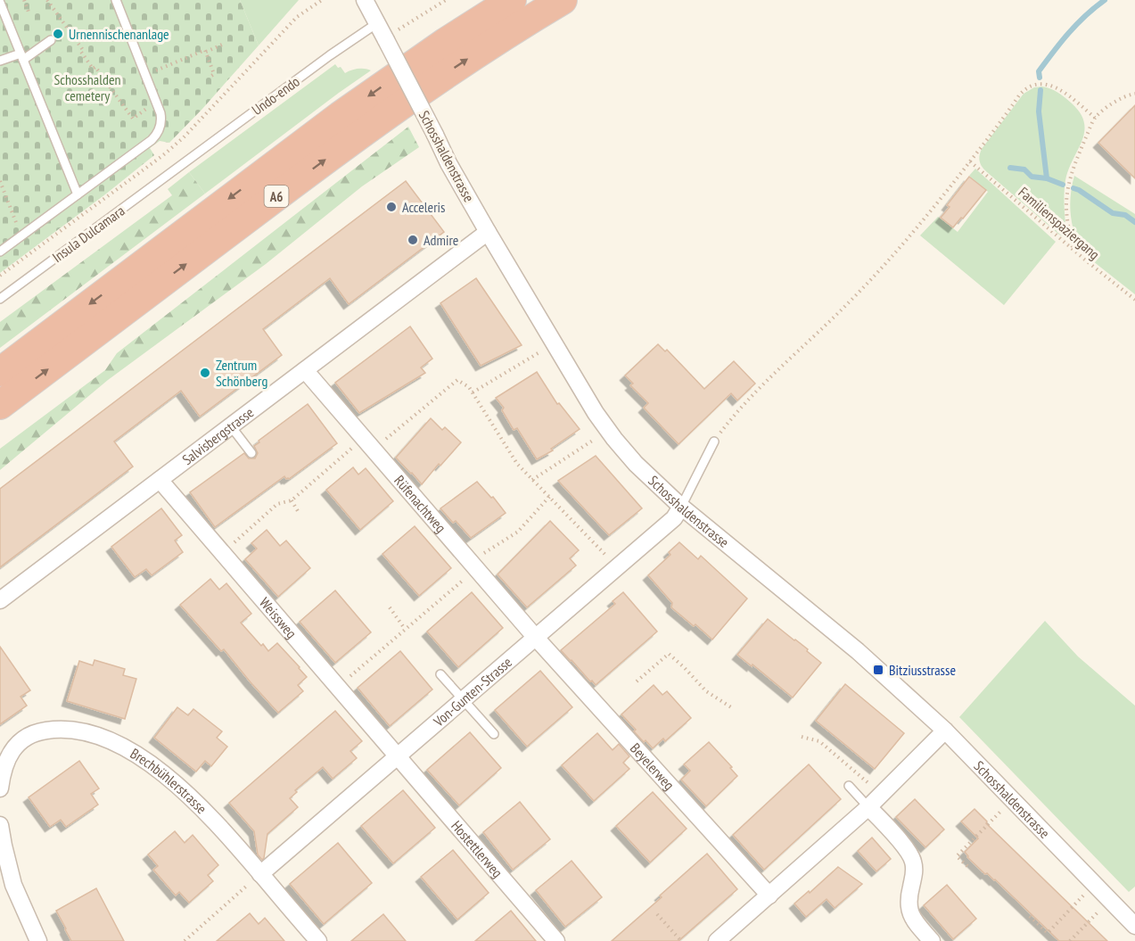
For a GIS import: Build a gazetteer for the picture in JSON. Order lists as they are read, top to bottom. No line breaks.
{"streets":{"highway":["A6"],"street":["Schosshaldenstrasse","Salvisbergstrasse","Rüfenachtweg","Weissweg","Von-Gunten-Strasse","Beyelerweg","Brechbühlerstrasse","Hostettlerweg"],"lane":["Undo-endo","Insula Dulcamara"],"path":["Familienspaziergang"]},"crossings":[["Undo-endo","Schosshaldenstrasse"],["Undo-endo","Insula Dulcamara"],["Schosshaldenstrasse","Salvisbergstrasse"],["Schosshaldenstrasse","Von-Gunten-Strasse"],["Salvisbergstrasse","Rüfenachtweg"],["Salvisbergstrasse","Weissweg"],["Rüfenachtweg","Von-Gunten-Strasse"],["Rüfenachtweg","Beyelerweg"],["Weissweg","Von-Gunten-Strasse"],["Weissweg","Hostettlerweg"],["Von-Gunten-Strasse","Beyelerweg"],["Von-Gunten-Strasse","Brechbühlerstrasse"],["Von-Gunten-Strasse","Hostettlerweg"]],"parks":["Schosshalden cemetery"],"places":{"other":["Urnennischenanlage","Acceleris","Admire","Zentrum Schönberg"],"transit":["Bitziusstrasse"]}}
